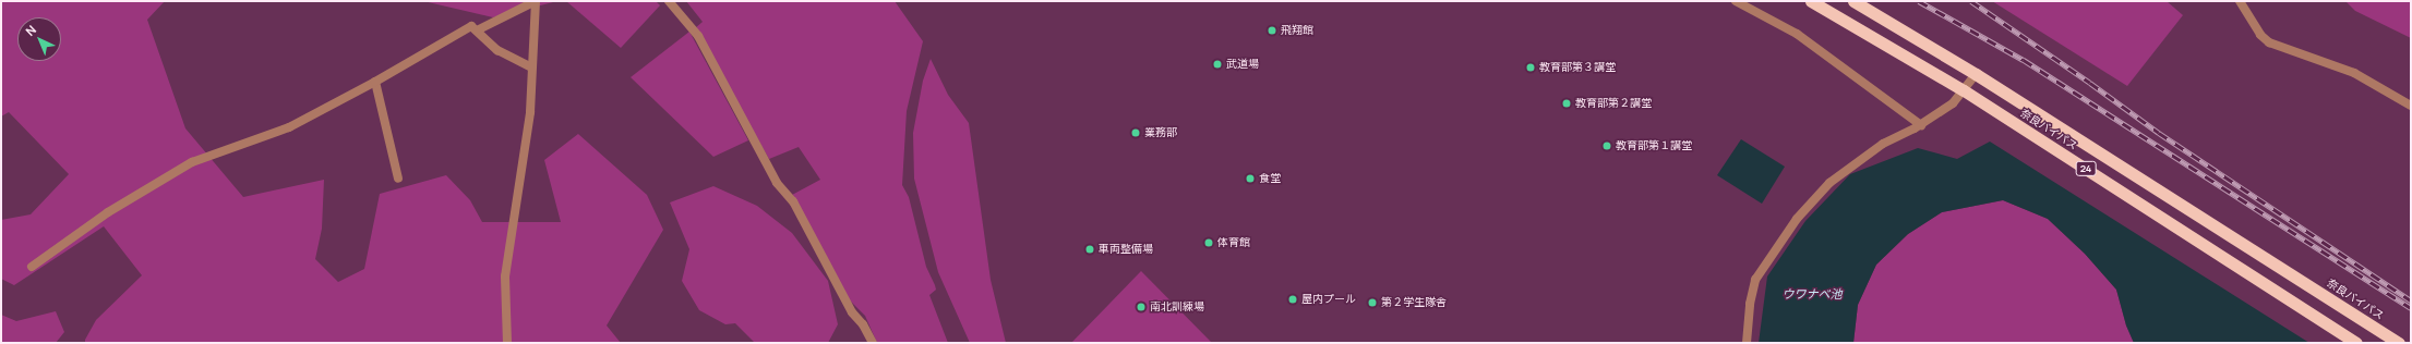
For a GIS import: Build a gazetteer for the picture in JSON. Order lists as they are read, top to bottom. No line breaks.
{"streets":{"highway":["奈良バイパス","24"]},"water":["ウワナベ池"],"places":["飛翔館","武道場","教育部第３講堂","教育部第２講堂","業務部","教育部第１講堂","食堂","体育館","車両整備場","屋内プール","第２学生隊舎","南北訓練場"],"north":"top left"}
